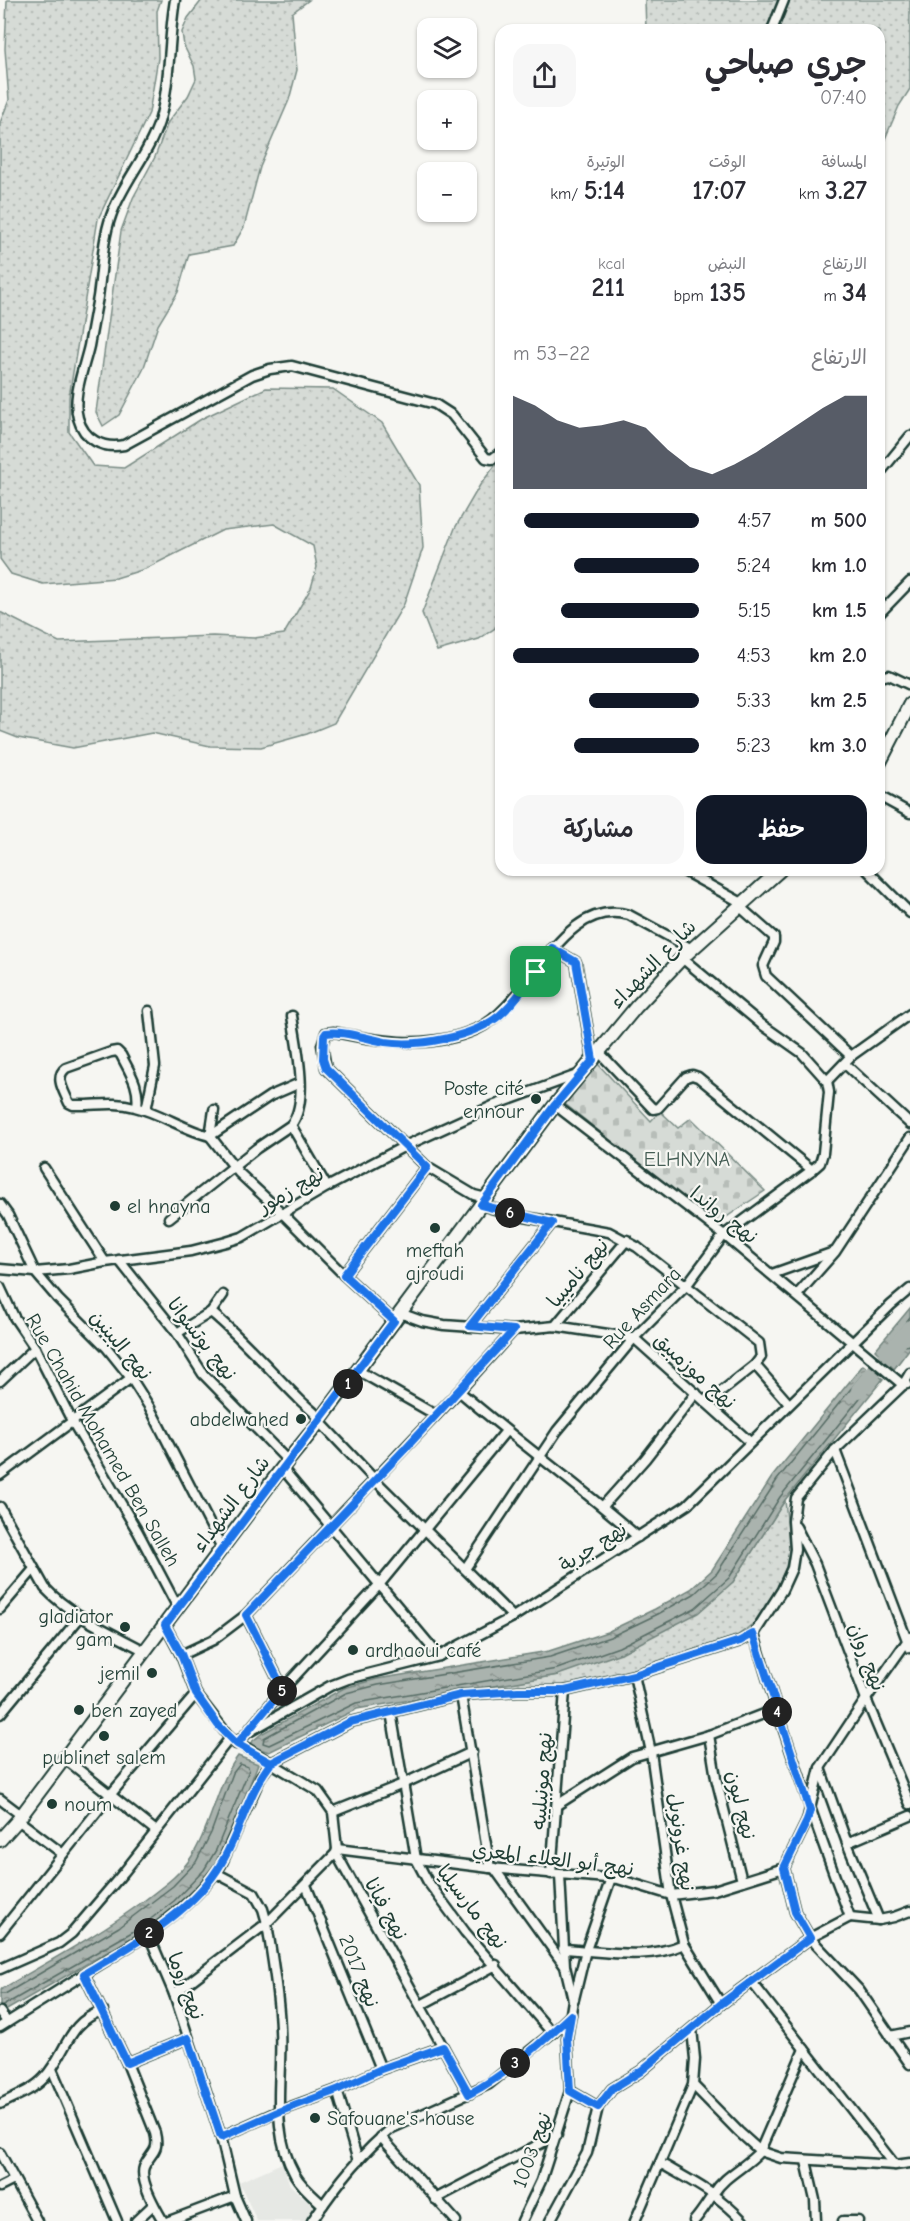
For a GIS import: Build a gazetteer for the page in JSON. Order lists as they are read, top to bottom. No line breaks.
{"streets":{"main road":["شارع الشهداء"],"street":["نهج زمور","نهج رواندا","نهج ناميبيا","Rue Asmara","نهج بوتسوانا","نهج البينين","نهج موزمبيق","Rue Chahid Mohamed Ben Salleh","نهج جربة","نهج روان","نهج مونبلييه","نهج ليون","نهج غرونوبل","نهج أبو العلاء المعري","نهج مارسيليا","نهج فيانا","نهج 2017","نهج روما","نهج 1003"]},"crossings":[["شارع الشهداء","نهج زمور"],["شارع الشهداء","نهج رواندا"],["شارع الشهداء","نهج ناميبيا"],["شارع الشهداء","نهج بوتسوانا"],["شارع الشهداء","نهج البينين"],["شارع الشهداء","نهج موزمبيق"],["شارع الشهداء","Rue Chahid Mohamed Ben Salleh"],["نهج زمور","نهج ناميبيا"],["نهج زمور","نهج بوتسوانا"],["نهج زمور","نهج البينين"],["نهج رواندا","Rue Asmara"],["نهج رواندا","نهج جربة"],["نهج ناميبيا","Rue Asmara"],["نهج ناميبيا","نهج موزمبيق"],["Rue Asmara","نهج موزمبيق"],["نهج بوتسوانا","نهج جربة"],["نهج موزمبيق","نهج جربة"],["نهج مونبلييه","نهج أبو العلاء المعري"],["نهج مونبلييه","نهج 1003"],["نهج ليون","نهج أبو العلاء المعري"],["نهج غرونوبل","نهج أبو العلاء المعري"],["نهج أبو العلاء المعري","نهج مارسيليا"],["نهج أبو العلاء المعري","نهج فيانا"],["نهج أبو العلاء المعري","نهج 1003"]],"parks":["ELHNYNA"],"places":["Poste cité ennour","el hnayna","meftah ajroudi","abdelwahed","gladiator gam","ardhaoui café","jemil","ben zayed","publinet salem","noum","Safouane's house"],"page":{"map_buttons":["+","−"],"heading":["جري صباحي","07:40"],"stats":[["المسافة","3.27 km"],["الوقت","17:07"],["الوتيرة","5:14 /km"],["الارتفاع","34 m"],["النبض","135 bpm"],["kcal","211"]],"chart":["الارتفاع","22–53 m"],"list":[{"name":"500 m","note":"4:57"},{"name":"1.0 km","note":"5:24"},{"name":"1.5 km","note":"5:15"},{"name":"2.0 km","note":"4:53"},{"name":"2.5 km","note":"5:33"},{"name":"3.0 km","note":"5:23"}],"buttons":["حفظ","مشاركة"],"pins":["6","1","5","4","2","3"]}}
